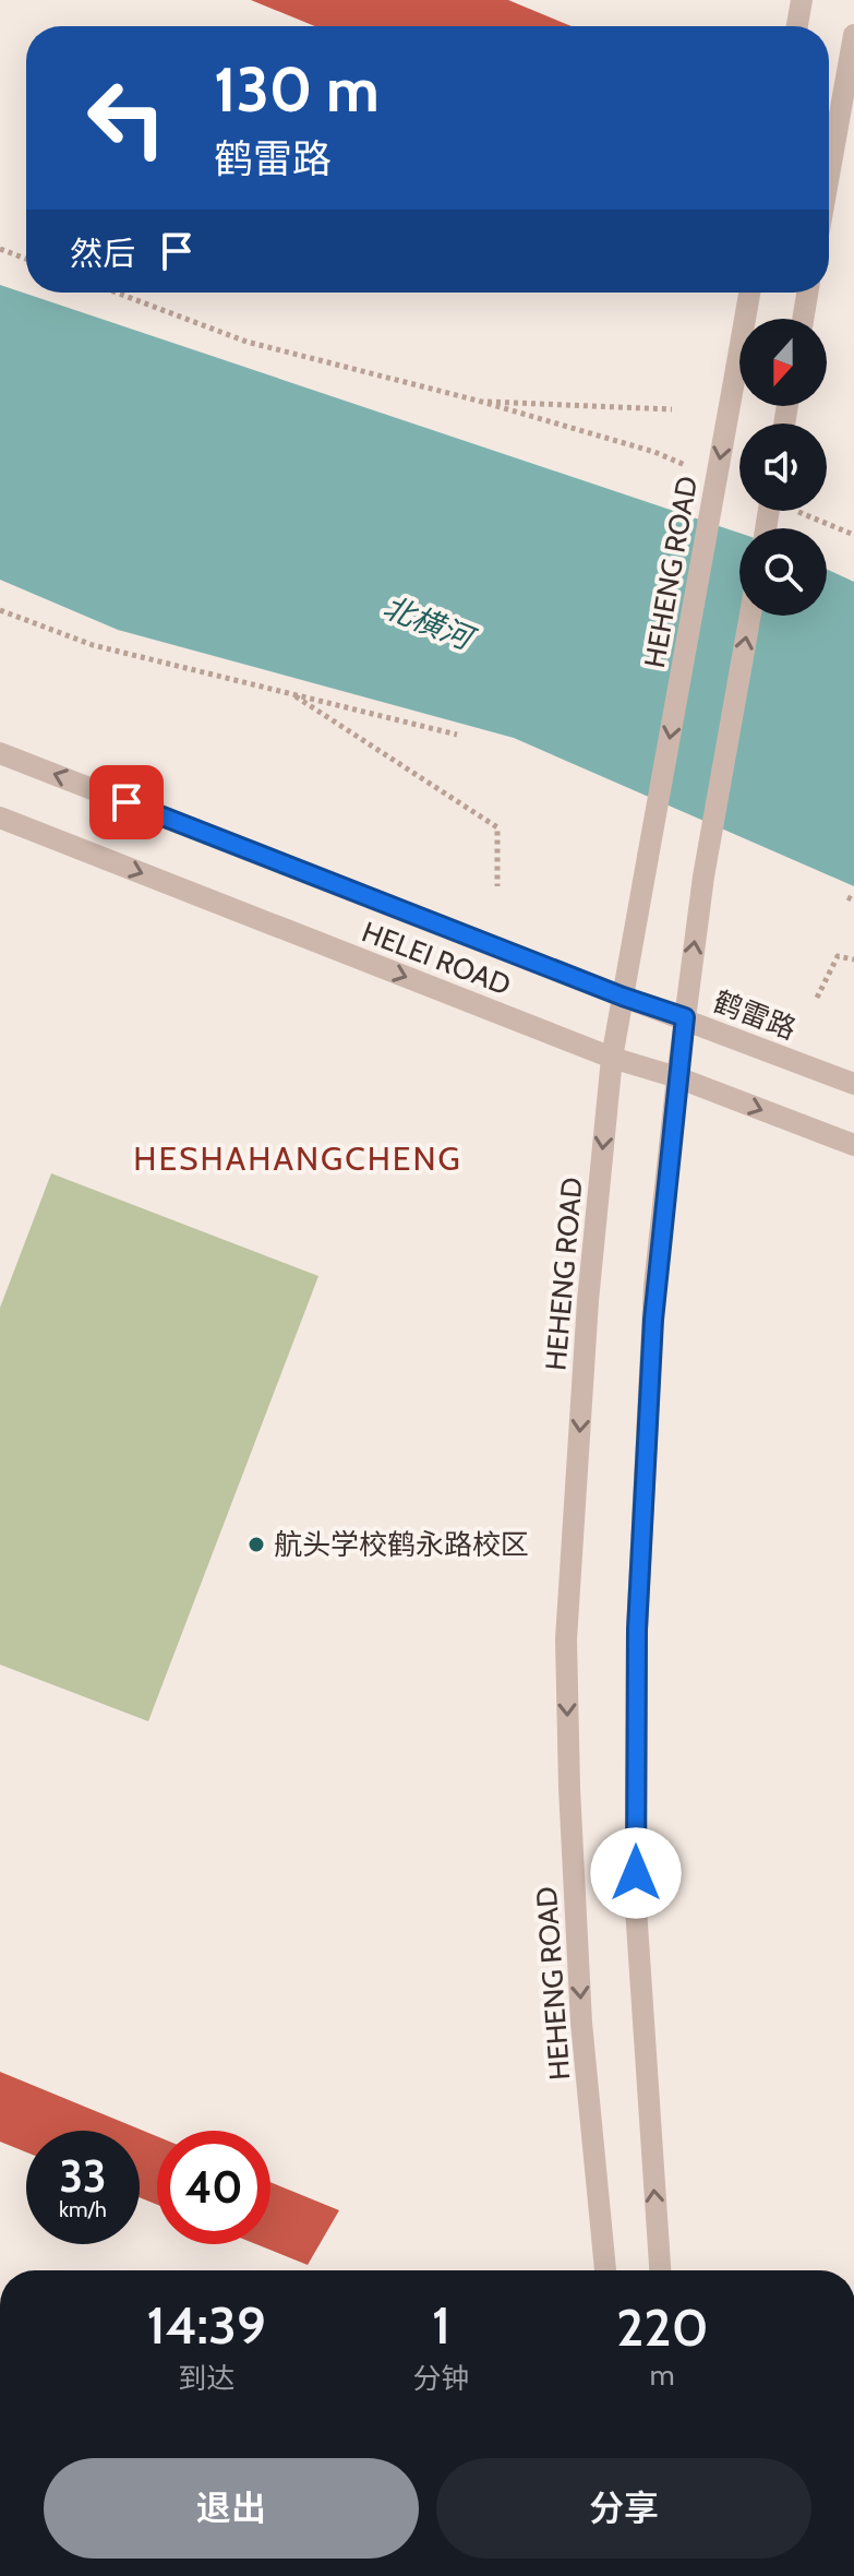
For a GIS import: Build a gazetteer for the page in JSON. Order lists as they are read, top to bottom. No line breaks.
{"streets":{"street":["HEHENG ROAD","HELEI ROAD","鹤雷路"]},"crossings":[["HEHENG ROAD","HELEI ROAD"],["HEHENG ROAD","鹤雷路"]],"one_way":["HELEI ROAD","鹤雷路"],"districts":["HESHAHANGCHENG"],"water":["北横河"],"places":["航头学校鹤永路校区"],"north":"bottom","page":{"turn":["130 m","鹤雷路"],"then":"然后","speed":"33 km/h","limit":"40","eta":["14:39","到达","1","分钟","220","m"],"buttons":["退出","分享"]}}
